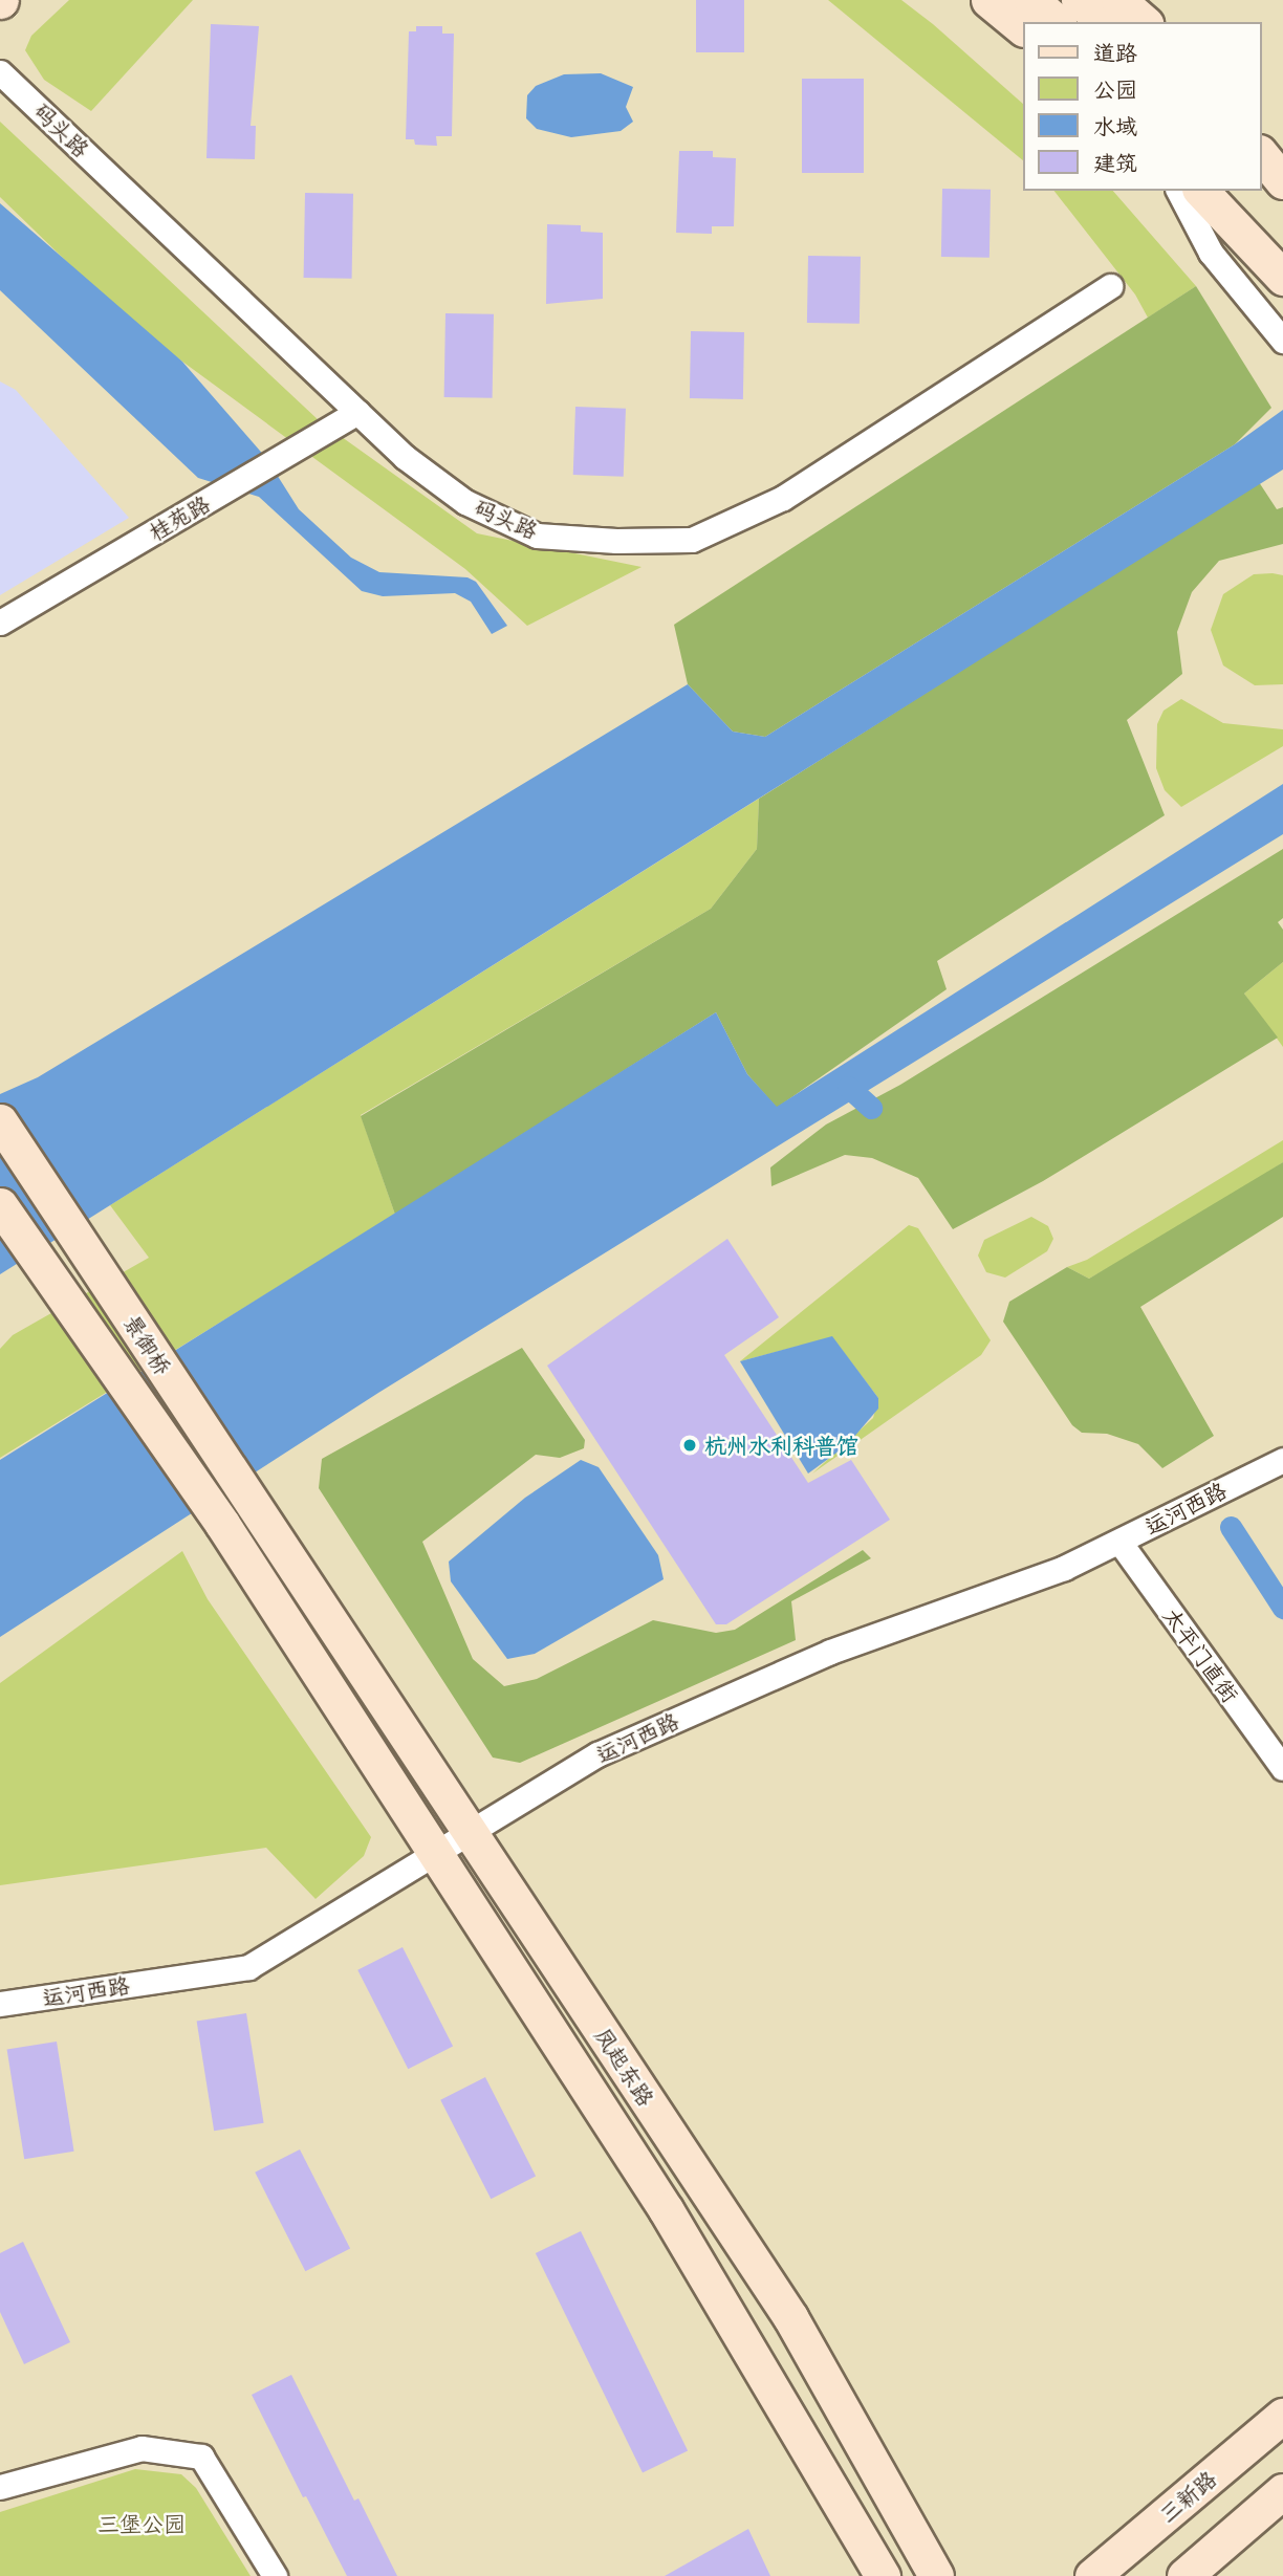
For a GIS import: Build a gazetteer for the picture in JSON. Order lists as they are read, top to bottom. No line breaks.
{"streets":{"main road":["景御桥","凤起东路","三新路"],"street":["码头路","桂苑路","运河西路","太平门直街"]},"crossings":[["码头路","桂苑路"],["景御桥","凤起东路"],["运河西路","太平门直街"],["运河西路","凤起东路"]],"parks":["三堡公园"],"places":["杭州水利科普馆"],"legend":["道路","公园","水域","建筑"]}
